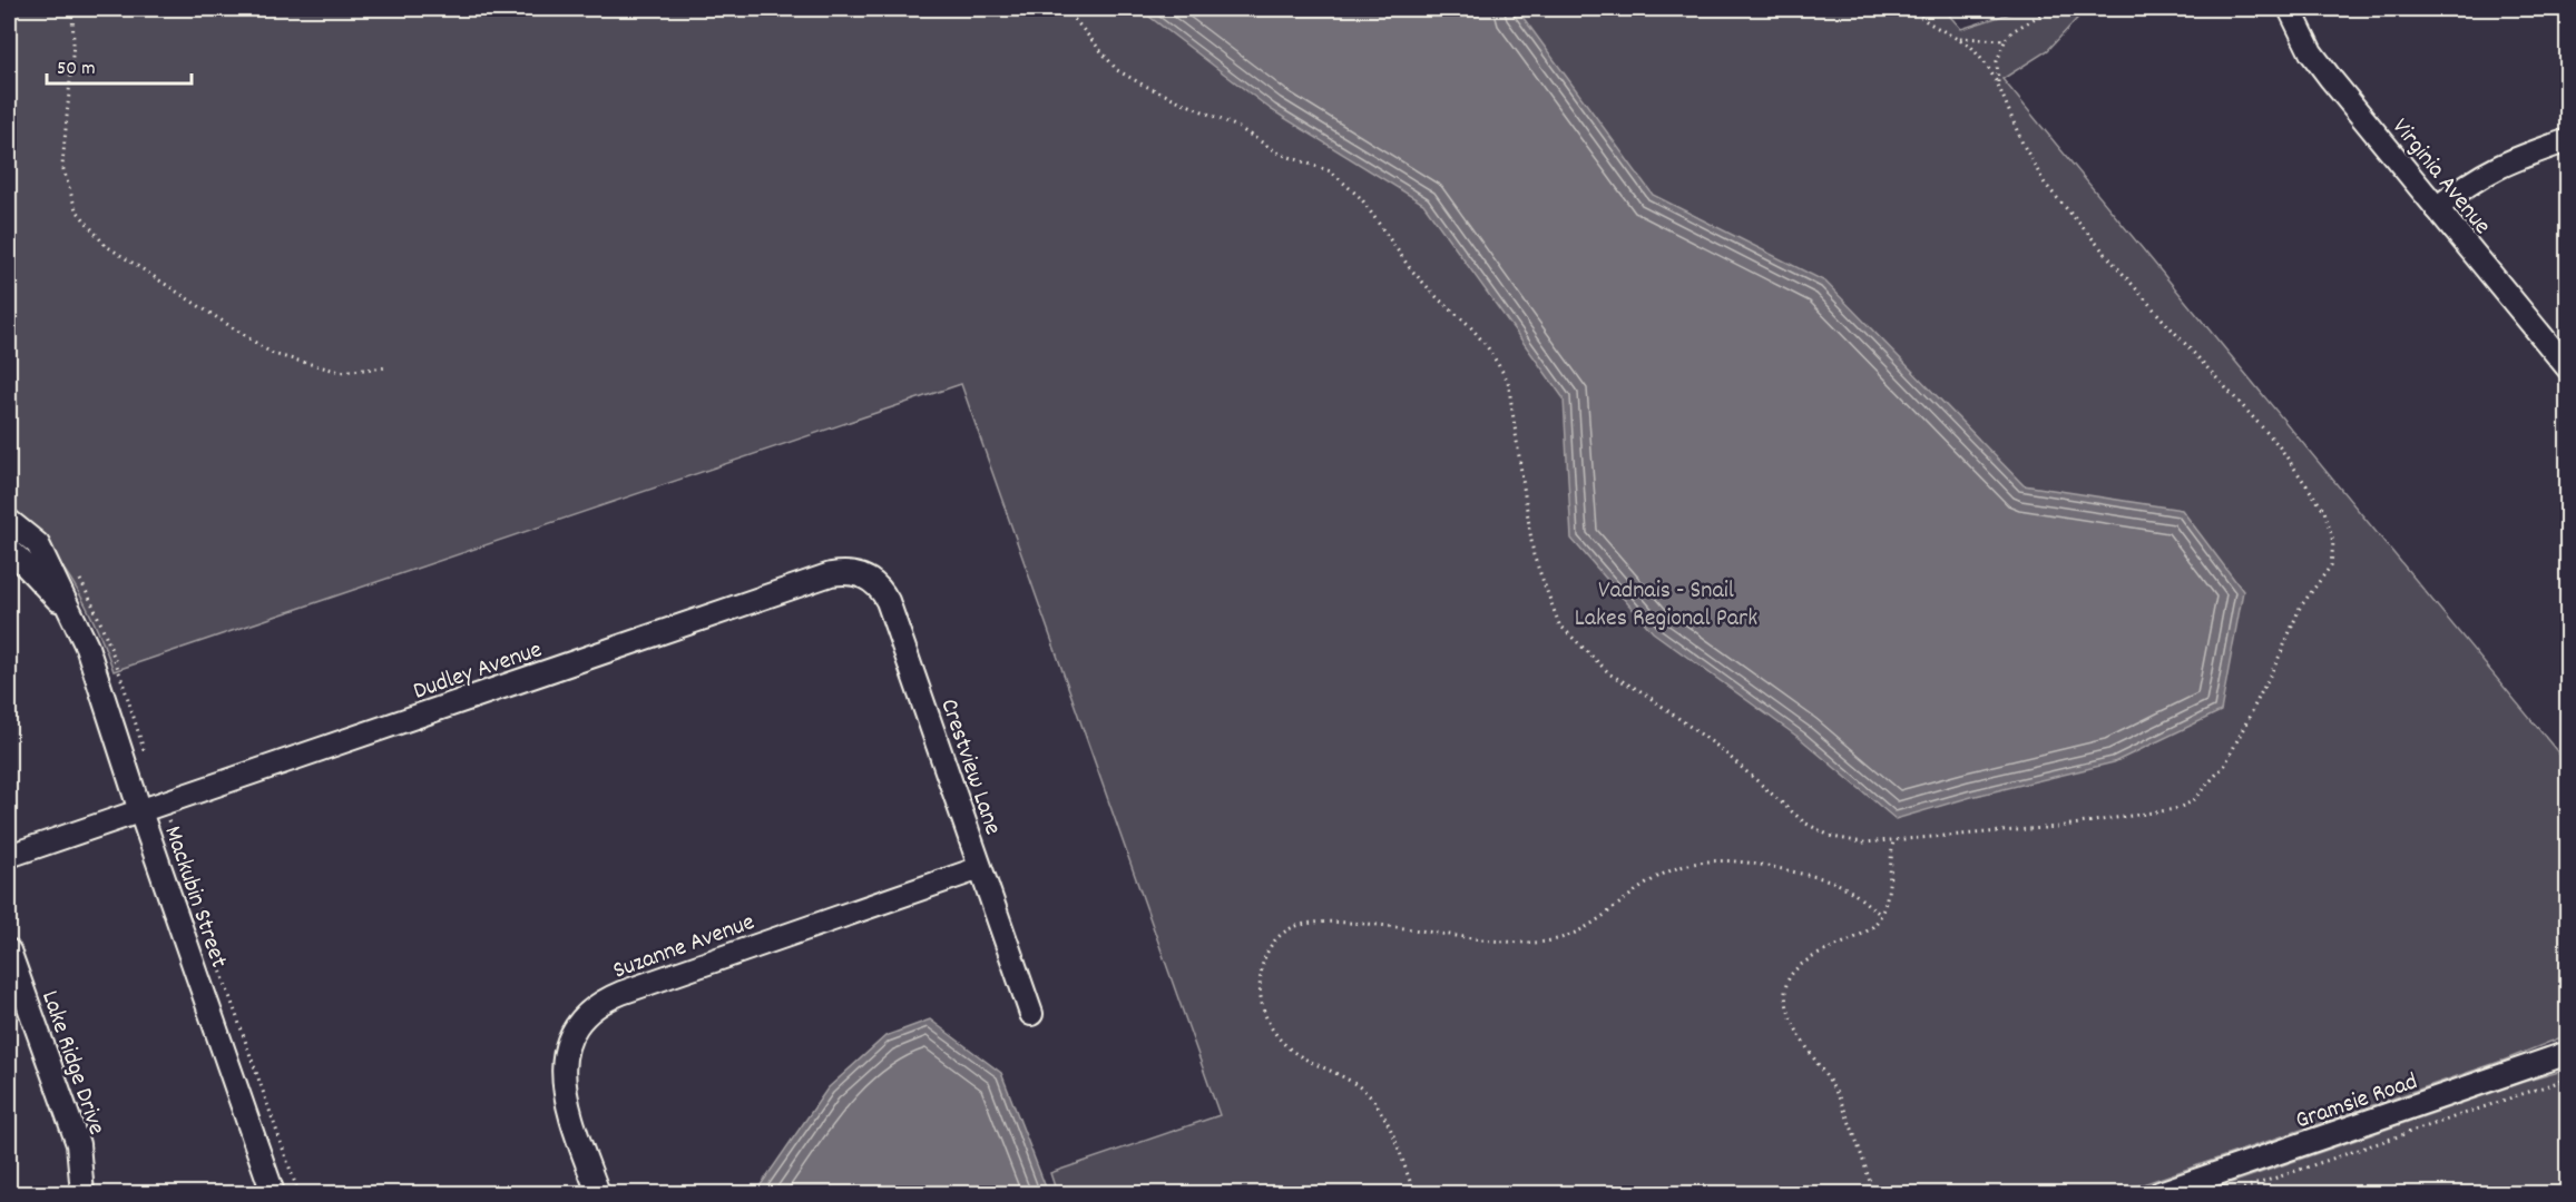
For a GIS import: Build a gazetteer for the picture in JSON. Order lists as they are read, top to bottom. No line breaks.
{"streets":{"street":["Virginia Avenue","Dudley Avenue","Crestview Lane","Mackubin Street","Suzanne Avenue","Lake Ridge Drive","Gramsie Road"]},"crossings":[["Dudley Avenue","Crestview Lane"],["Dudley Avenue","Mackubin Street"],["Crestview Lane","Suzanne Avenue"]],"parks":["Vadnais - Snail Lakes Regional Park"],"scale_bar":"50 m"}
